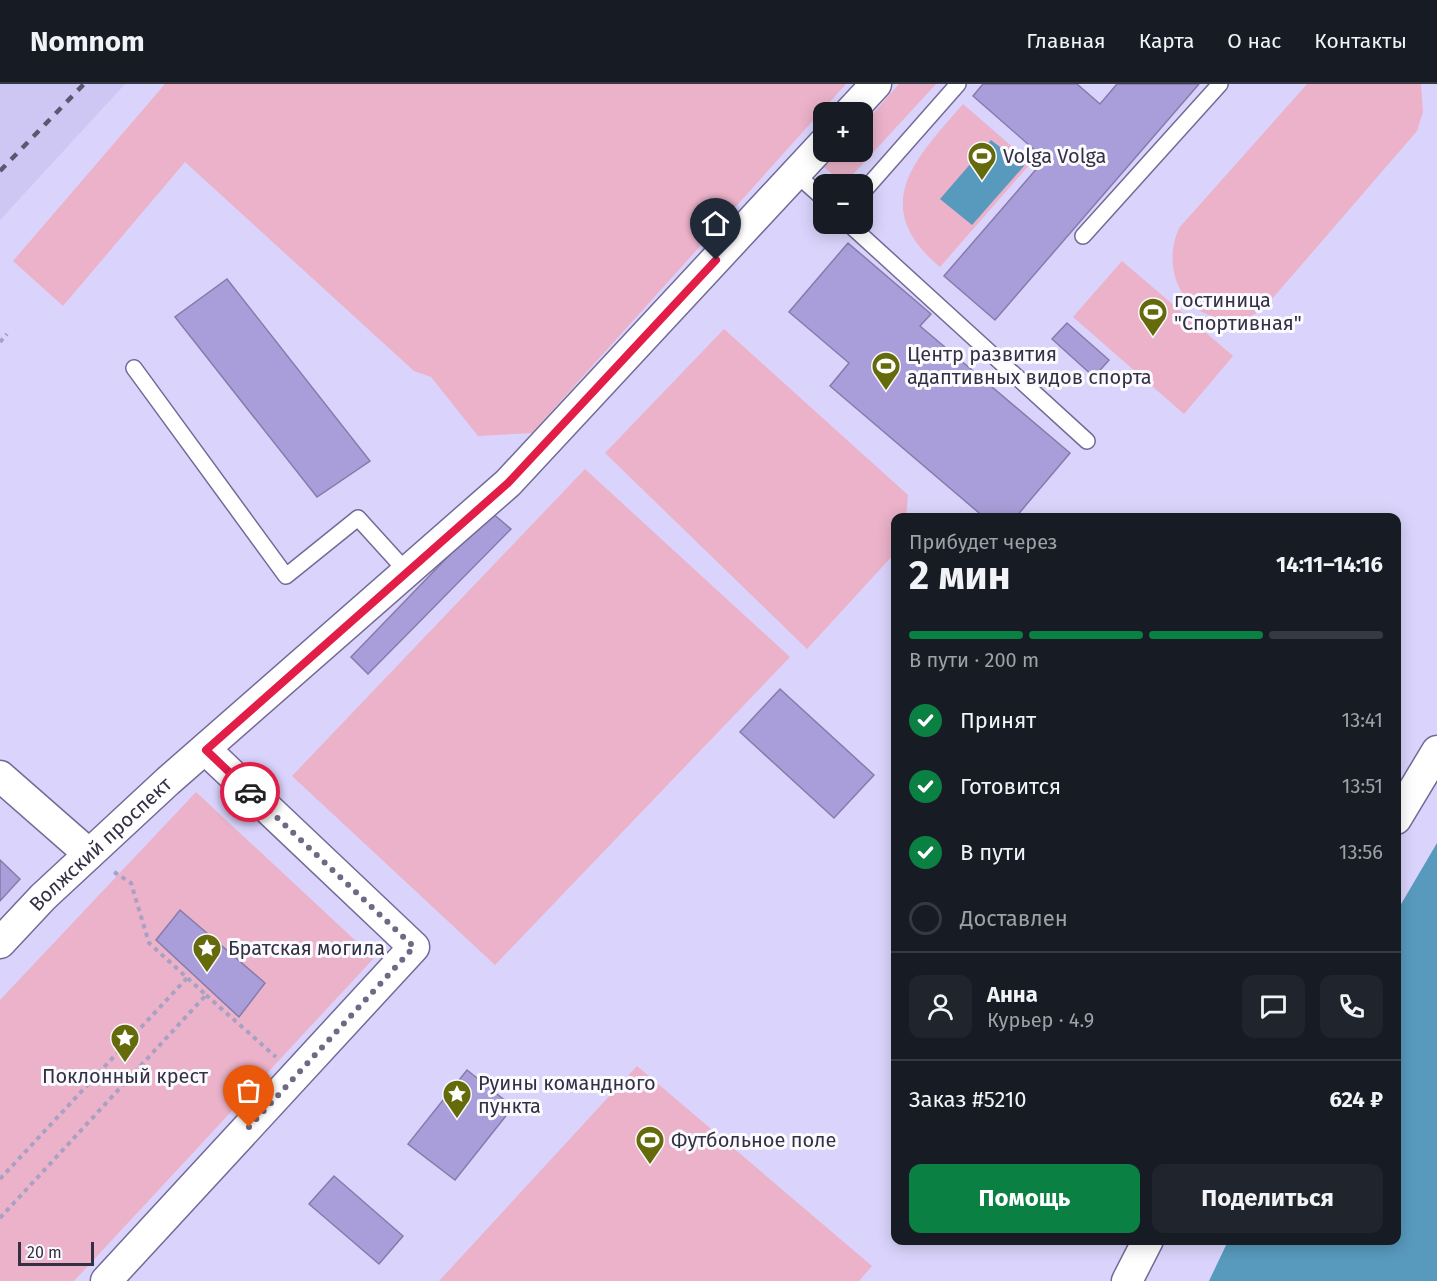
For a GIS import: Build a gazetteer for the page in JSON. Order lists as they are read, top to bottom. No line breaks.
{"streets":{"street":["Волжский проспект"]},"places":{"sports":["Volga Volga","гостиница \"Спортивная\"","Центр развития адаптивных видов спорта","Футбольное поле"],"place":["Братская могила","Поклонный крест","Руины командного пункта"]},"scale_bar":"20 m","page":{"header":"Nomnom","nav":["Главная","Карта","О нас","Контакты"],"map_buttons":["+","−"],"heading":["2 мин","Прибудет через","14:11–14:16"],"panel":["Анна","Курьер · 4.9","Заказ #5210","624 ₽"],"bar":"В пути · 200 m","list":[["Принят","13:41"],["Готовится","13:51"],["В пути","13:56"],"Доставлен"],"buttons":["Помощь","Поделиться"],"scale":"20 m"}}
